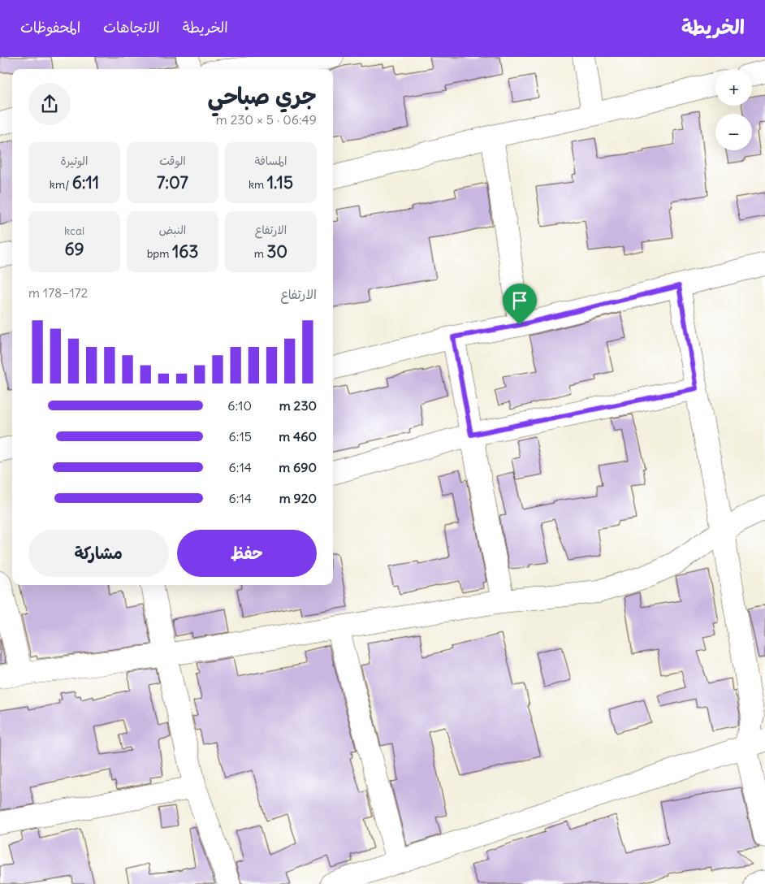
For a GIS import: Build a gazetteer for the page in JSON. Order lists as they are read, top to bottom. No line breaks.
{"page":{"header":"الخريطة","nav":["الخريطة","الاتجاهات","المحفوظات"],"map_buttons":["+","−"],"heading":["جري صباحي","06:49 · 5 × 230 m"],"stats":[["المسافة","1.15 km"],["الوقت","7:07"],["الوتيرة","6:11 /km"],["الارتفاع","30 m"],["النبض","163 bpm"],["kcal","69"]],"chart":["الارتفاع","172–178 m"],"list":[{"name":"230 m","note":"6:10"},{"name":"460 m","note":"6:15"},{"name":"690 m","note":"6:14"},{"name":"920 m","note":"6:14"}],"buttons":["حفظ","مشاركة"]}}
